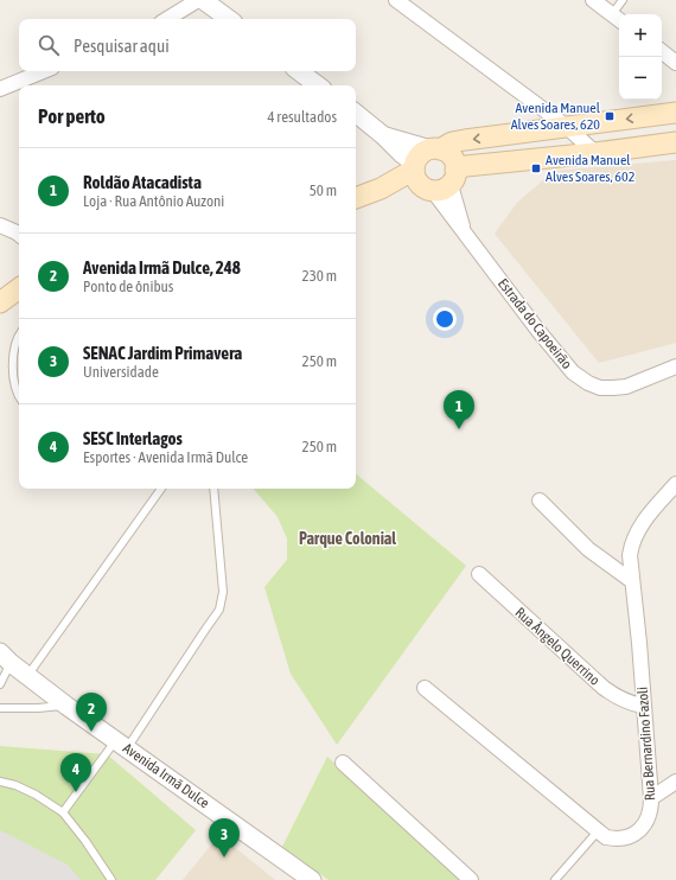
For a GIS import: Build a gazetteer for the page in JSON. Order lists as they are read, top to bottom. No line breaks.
{"streets":{"street":["Estrada do Capoeirão","Rua Ângelo Querrino","Rua Bernardino Fazoli","Avenida Irmã Dulce"]},"crossings":[["Rua Ângelo Querrino","Rua Bernardino Fazoli"]],"districts":["Parque Colonial"],"places":{"transit":["Avenida Manuel Alves Soares, 620","Avenida Manuel Alves Soares, 602"]},"page":{"map_buttons":["+","−"],"search":"Pesquisar aqui","heading":["Por perto","4 resultados"],"list":[{"mark":"1","name":"Roldão Atacadista","note":"Loja · Rua Antônio Auzoni","value":"50 m"},{"mark":"2","name":"Avenida Irmã Dulce, 248","note":"Ponto de ônibus","value":"230 m"},{"mark":"3","name":"SENAC Jardim Primavera","note":"Universidade","value":"250 m"},{"mark":"4","name":"SESC Interlagos","note":"Esportes · Avenida Irmã Dulce","value":"250 m"}],"pins":["1","2","4","3"]}}
